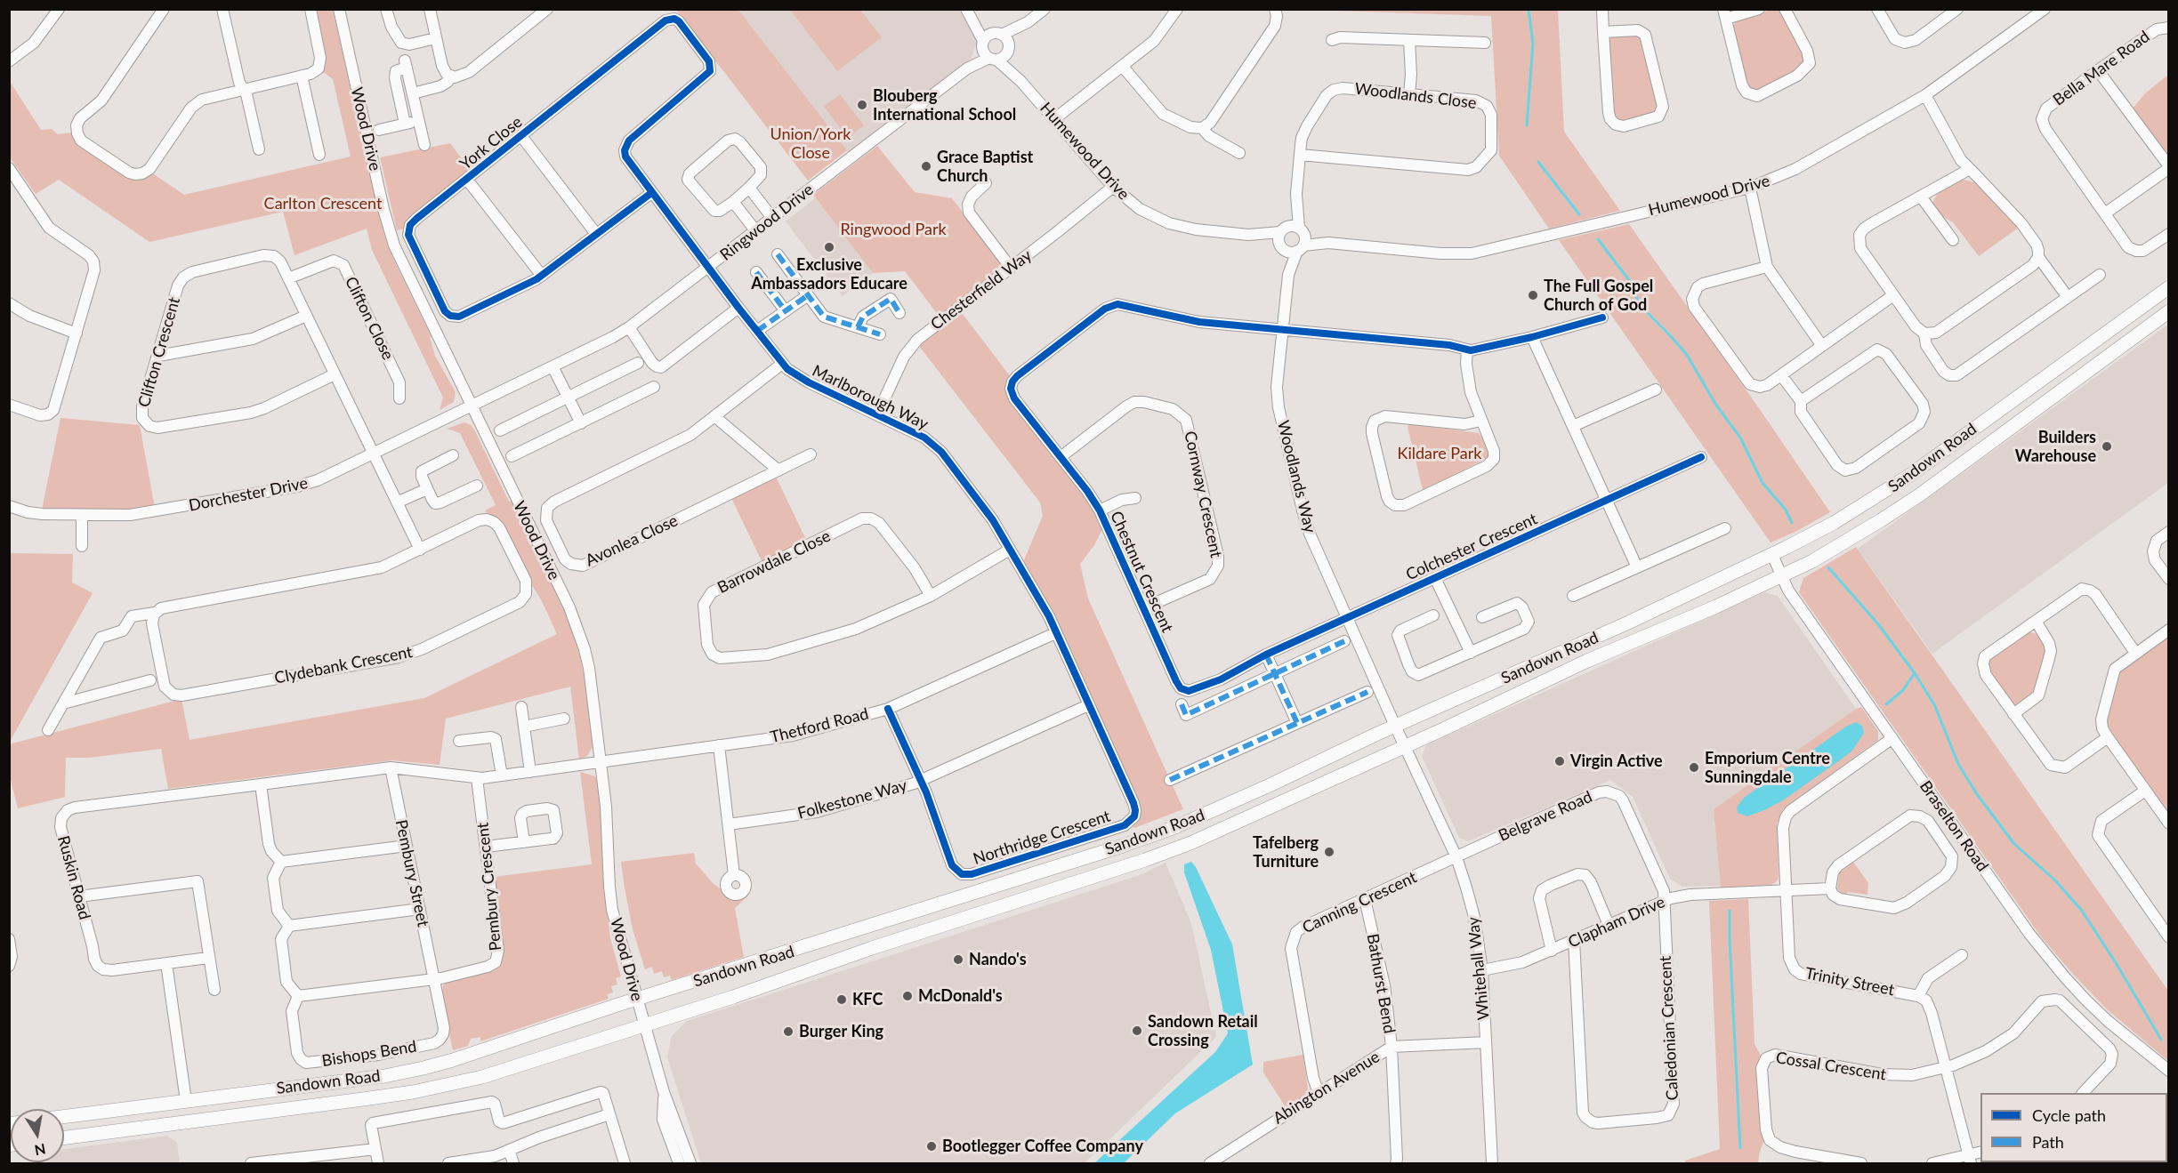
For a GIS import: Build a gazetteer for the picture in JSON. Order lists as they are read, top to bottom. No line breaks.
{"streets":{"main road":["Sandown Road"],"street":["Bella Mare Road","Woodlands Close","Wood Drive","York Close","Humewood Drive","Ringwood Drive","Chesterfield Way","Clifton Close","Clifton Crescent","Marlborough Way","Woodlands Way","Dorchester Drive","Cornway Crescent","Avonlea Close","Colchester Crescent","Barrowdale Close","Chestnut Crescent","Clydebank Crescent","Thetford Road","Folkestone Way","Belgrave Road","Braselton Road","Northridge Crescent","Pembury Street","Ruskin Road","Pembury Crescent","Canning Crescent","Clapham Drive","Whitehall Way","Trinity Street","Bathurst Bend","Caledonian Crescent","Bishops Bend","Cossal Crescent","Abington Avenue"]},"crossings":[["Woodlands Close","Humewood Drive"],["Woodlands Close","Woodlands Way"],["Wood Drive","Ringwood Drive"],["Wood Drive","Sandown Road"],["Wood Drive","Dorchester Drive"],["Wood Drive","Thetford Road"],["York Close","Ringwood Drive"],["York Close","Marlborough Way"],["Humewood Drive","Ringwood Drive"],["Humewood Drive","Chesterfield Way"],["Humewood Drive","Woodlands Way"],["Ringwood Drive","Marlborough Way"],["Ringwood Drive","Dorchester Drive"],["Chesterfield Way","Marlborough Way"],["Clifton Close","Clifton Crescent"],["Clifton Crescent","Dorchester Drive"],["Clifton Crescent","Clydebank Crescent"],["Marlborough Way","Avonlea Close"],["Marlborough Way","Barrowdale Close"],["Marlborough Way","Thetford Road"],["Marlborough Way","Folkestone Way"],["Marlborough Way","Northridge Crescent"],["Sandown Road","Woodlands Way"],["Sandown Road","Braselton Road"],["Sandown Road","Whitehall Way"],["Woodlands Way","Colchester Crescent"],["Woodlands Way","Chestnut Crescent"],["Woodlands Way","Whitehall Way"],["Cornway Crescent","Chestnut Crescent"],["Colchester Crescent","Chestnut Crescent"],["Thetford Road","Pembury Street"],["Thetford Road","Ruskin Road"],["Thetford Road","Pembury Crescent"],["Folkestone Way","Northridge Crescent"],["Belgrave Road","Canning Crescent"],["Belgrave Road","Clapham Drive"],["Belgrave Road","Whitehall Way"],["Belgrave Road","Caledonian Crescent"],["Braselton Road","Trinity Street"],["Pembury Street","Pembury Crescent"],["Pembury Street","Bishops Bend"],["Pembury Crescent","Bishops Bend"],["Canning Crescent","Whitehall Way"],["Canning Crescent","Bathurst Bend"],["Canning Crescent","Abington Avenue"],["Clapham Drive","Whitehall Way"],["Clapham Drive","Trinity Street"],["Clapham Drive","Caledonian Crescent"],["Whitehall Way","Abington Avenue"],["Bathurst Bend","Abington Avenue"]],"parks":["Union/York Close","Carlton Crescent","Ringwood Park","Kildare Park"],"places":["Blouberg International School","Grace Baptist Church","Exclusive Ambassadors Educare","The Full Gospel Church of God","Builders Warehouse","Virgin Active","Emporium Centre Sunningdale","Tafelberg Turniture","Nando's","McDonald's","KFC","Sandown Retail Crossing","Burger King","Bootlegger Coffee Company"],"legend":["Cycle path","Path"],"north":"bottom"}
